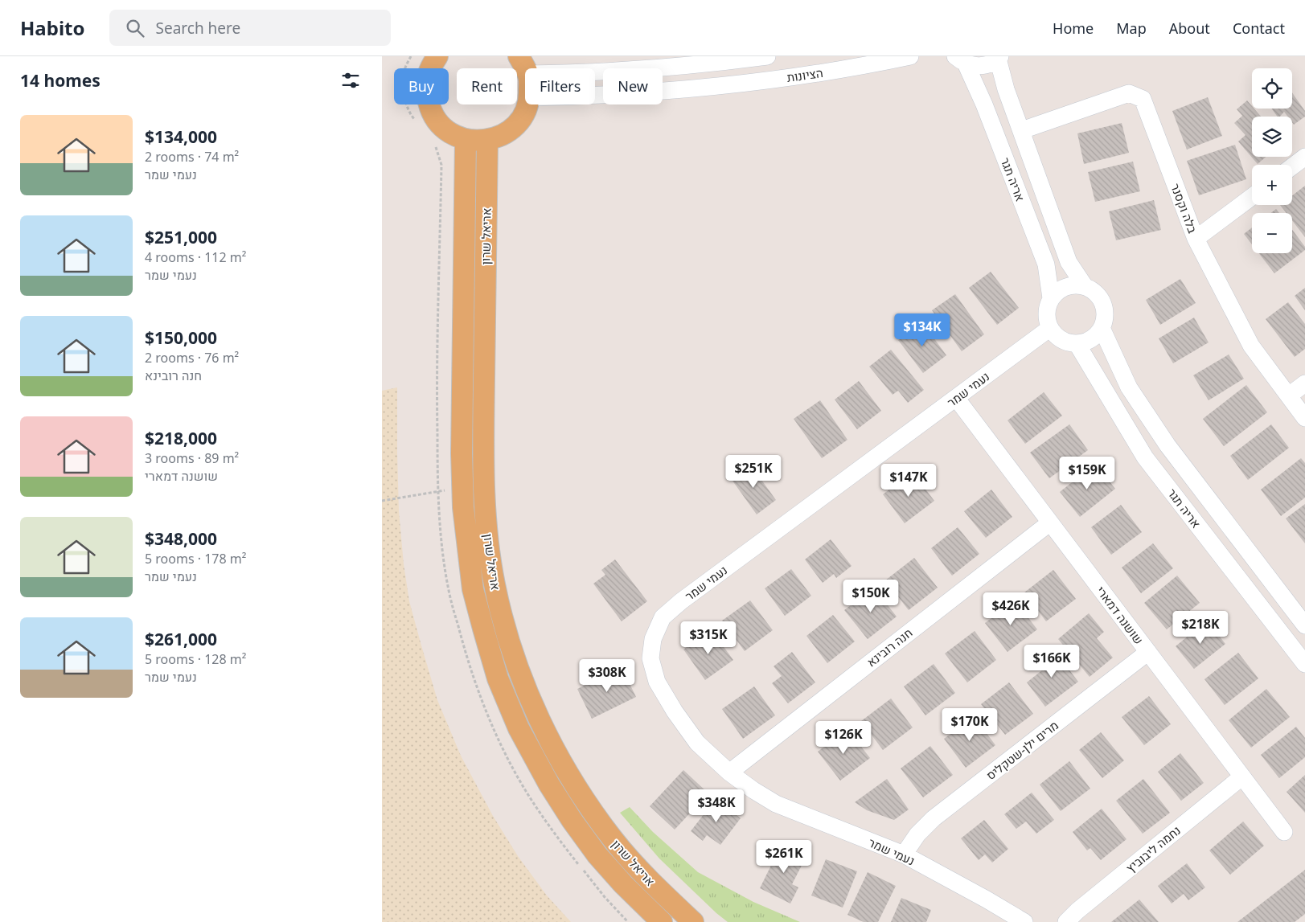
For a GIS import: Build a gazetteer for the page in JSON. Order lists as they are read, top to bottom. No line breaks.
{"streets":{"main road":["אריאל שרון"],"street":["הציונות","אריה תגר","בלה וקסנר","נעמי שמר","שושנה דמארי","חנה רובינא","מרים ילן-שטקליס","נחמה ליבוביץ"]},"crossings":[["אריה תגר","נעמי שמר"],["נעמי שמר","שושנה דמארי"],["נעמי שמר","חנה רובינא"],["נעמי שמר","מרים ילן-שטקליס"],["שושנה דמארי","חנה רובינא"],["שושנה דמארי","מרים ילן-שטקליס"],["שושנה דמארי","נחמה ליבוביץ"]],"page":{"header":"Habito","search":"Search here","nav":["Home","Map","About","Contact"],"heading":"14 homes","map_buttons":["+","−"],"chip":["Buy","Rent","Filters","New"],"list":[{"name":"$134,000","note":"2 rooms · 74 m² · נעמי שמר"},{"name":"$251,000","note":"4 rooms · 112 m² · נעמי שמר"},{"name":"$150,000","note":"2 rooms · 76 m² · חנה רובינא"},{"name":"$218,000","note":"3 rooms · 89 m² · שושנה דמארי"},{"name":"$348,000","note":"5 rooms · 178 m² · נעמי שמר"},{"name":"$261,000","note":"5 rooms · 128 m² · נעמי שמר"}],"price":["$134K","$251K","$159K","$147K","$150K","$426K","$218K","$315K","$166K","$308K","$170K","$126K","$348K","$261K"]}}
